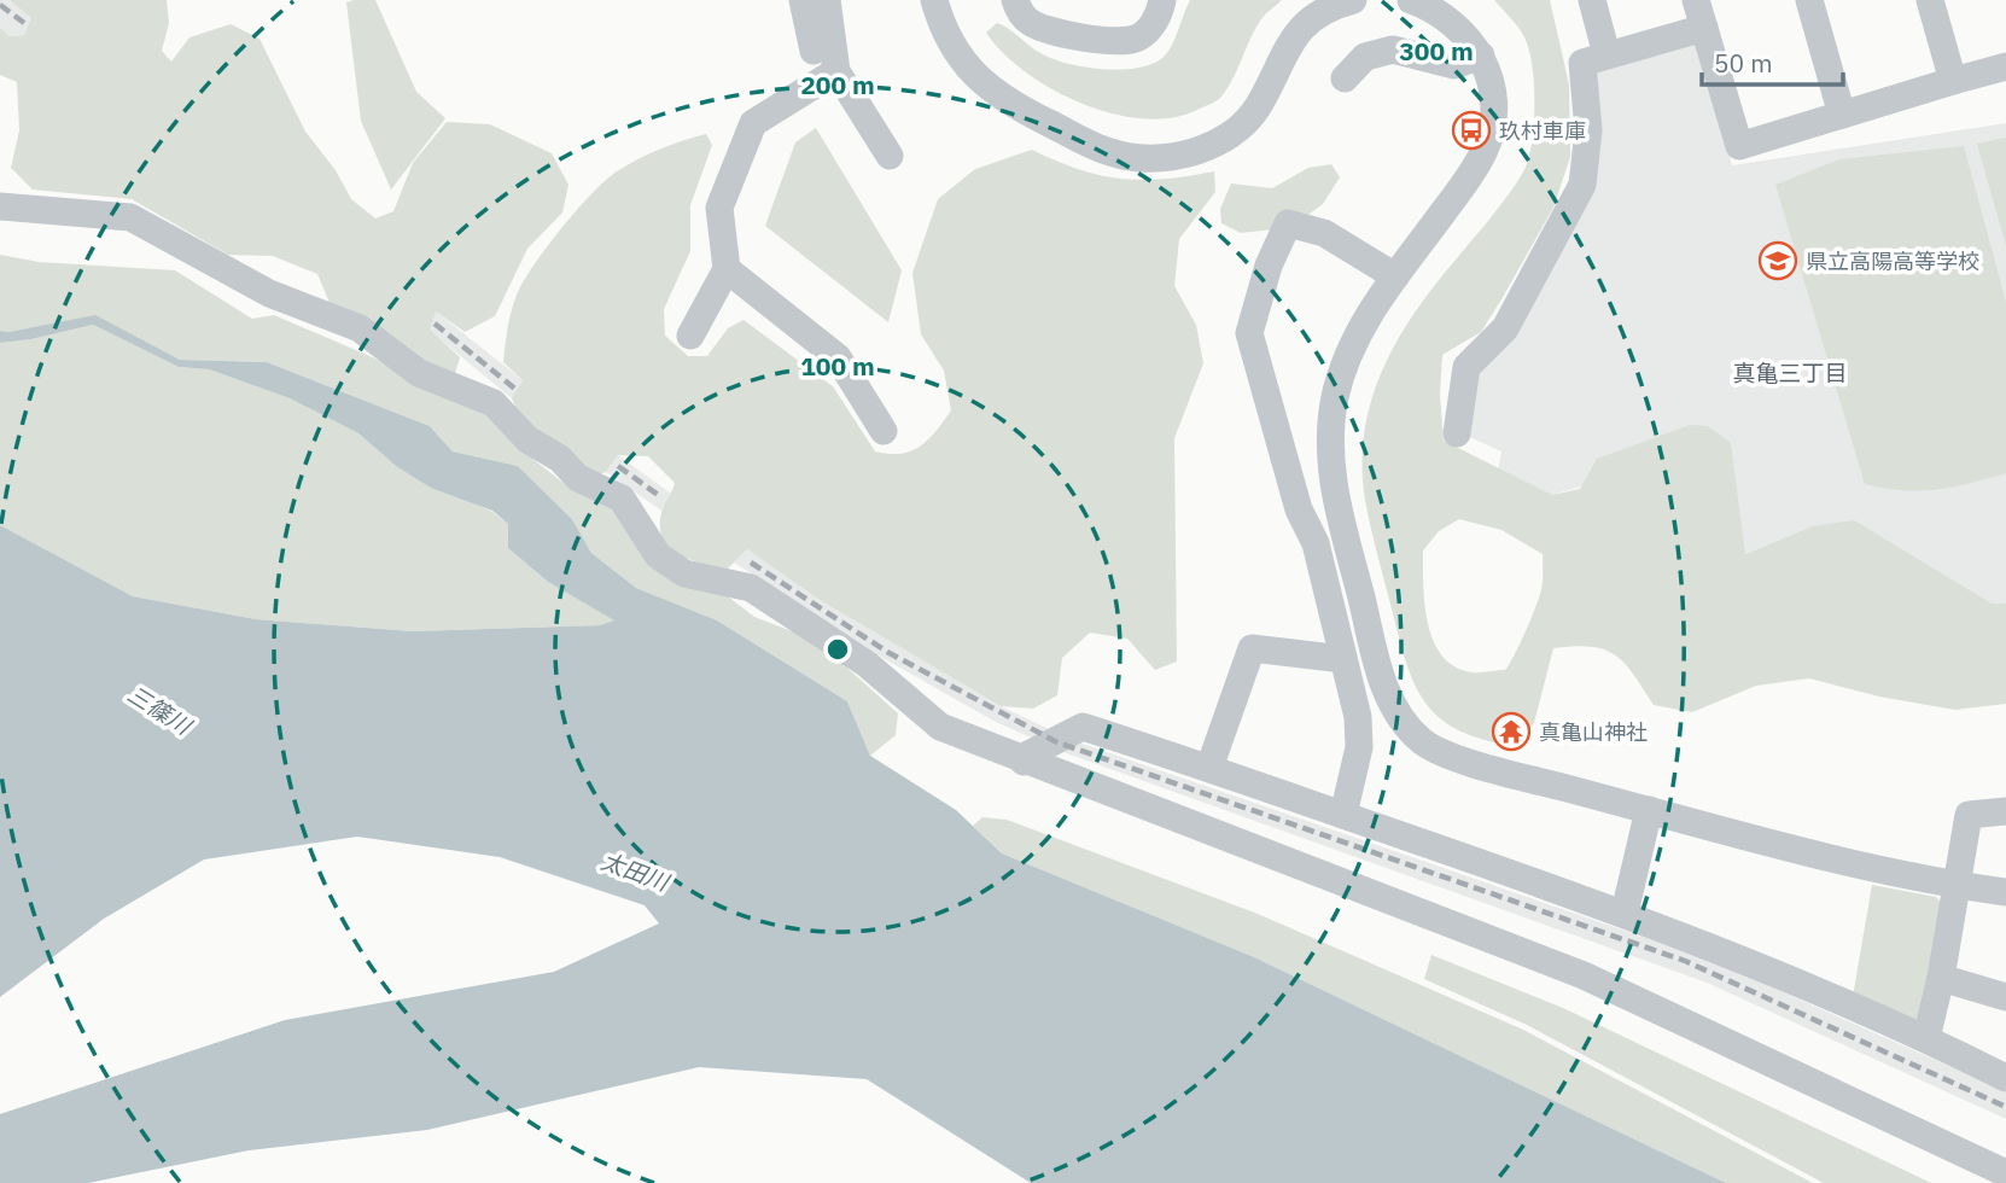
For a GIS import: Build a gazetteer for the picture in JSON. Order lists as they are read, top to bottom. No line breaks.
{"districts":["真亀三丁目"],"water":["三篠川","太田川"],"places":{"bus stop":["玖村車庫"],"school or university":["県立高陽高等学校"],"temple":["真亀山神社"]},"scale_bar":"50 m","rings":["300 m","200 m","100 m"]}
